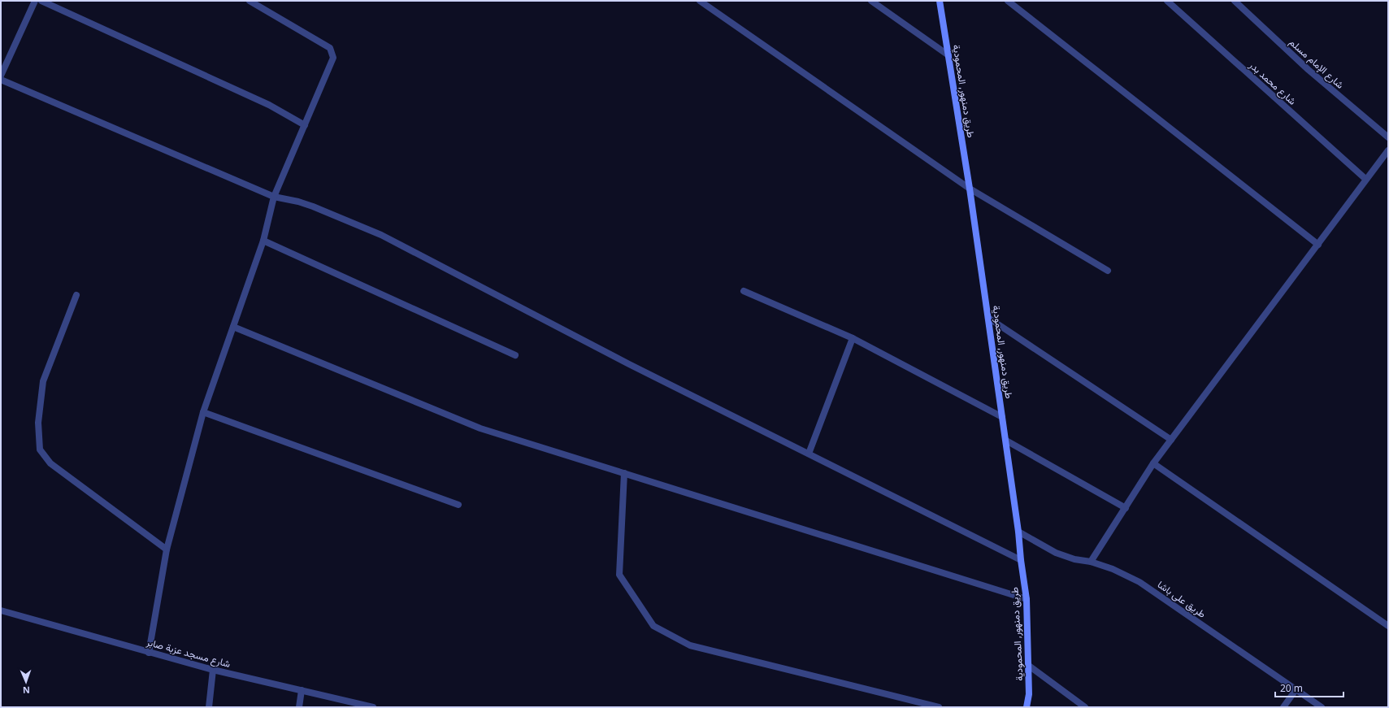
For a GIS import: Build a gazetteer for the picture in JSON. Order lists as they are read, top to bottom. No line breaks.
{"streets":{"main road":["طريق دمنهور, المحمودية"],"street":["شارع الإمام مسلم","شارع محمد بدر","طريق على باشا","شارع مسجد عزبة صابر"]},"crossings":[["طريق دمنهور, المحمودية","طريق على باشا"]],"scale_bar":"20 m","north":"bottom"}
